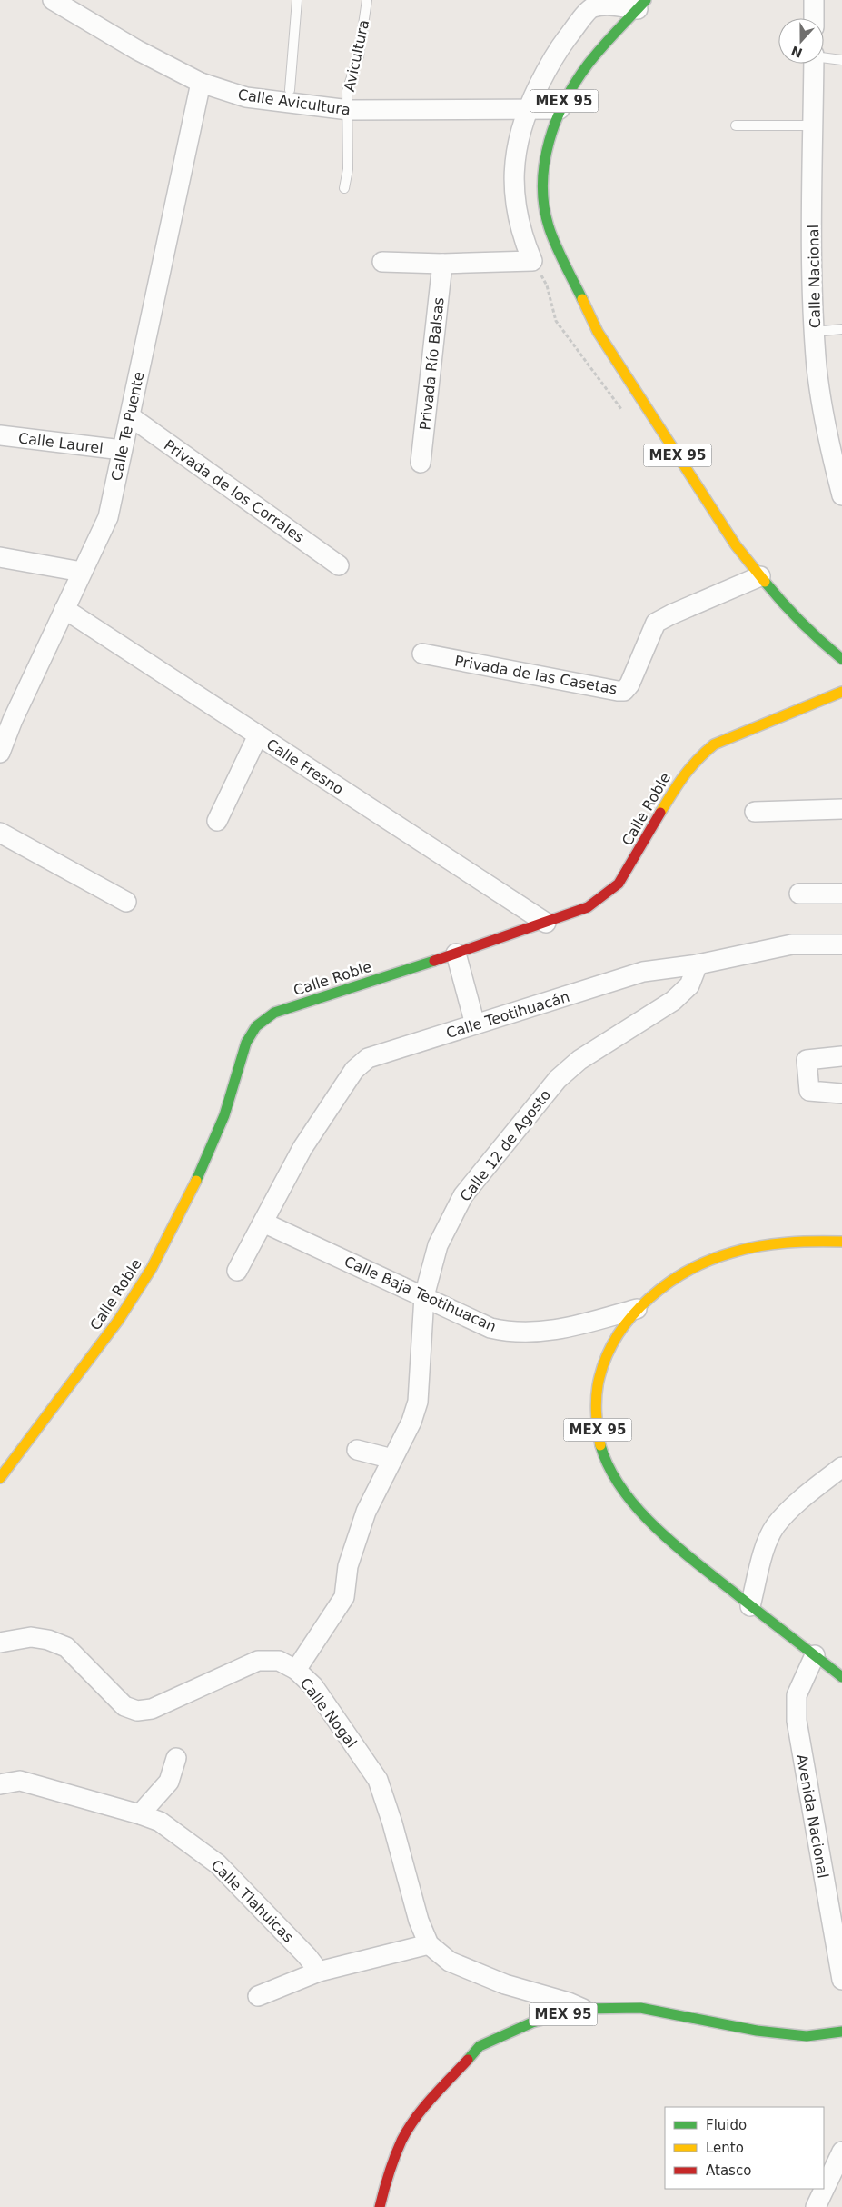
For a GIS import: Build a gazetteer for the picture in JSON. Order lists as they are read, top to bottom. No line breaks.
{"streets":{"main road":["MEX 95","Calle Roble"],"street":["Calle Avicultura","Calle Nacional","Privada Río Balsas","Calle Te Puente","Calle Laurel","Privada de los Corrales","Privada de las Casetas","Calle Fresno","Calle Teotihuacán","Calle 12 de Agosto","Calle Baja Teotihuacan","Calle Nogal","Avenida Nacional","Calle Tlahuicas"],"lane":["Avicultura"]},"crossings":[["Avicultura","Calle Avicultura"],["MEX 95","Calle Avicultura"],["MEX 95","Privada de las Casetas"],["MEX 95","Calle Baja Teotihuacan"],["MEX 95","Avenida Nacional"],["Calle Avicultura","Calle Te Puente"],["Calle Te Puente","Calle Laurel"],["Calle Te Puente","Privada de los Corrales"],["Calle Te Puente","Calle Fresno"],["Calle Fresno","Calle Roble"],["Calle Teotihuacán","Calle 12 de Agosto"],["Calle Teotihuacán","Calle Baja Teotihuacan"],["Calle 12 de Agosto","Calle Baja Teotihuacan"],["Calle 12 de Agosto","Calle Nogal"]],"legend":["Fluido","Lento","Atasco"],"north":"bottom"}
